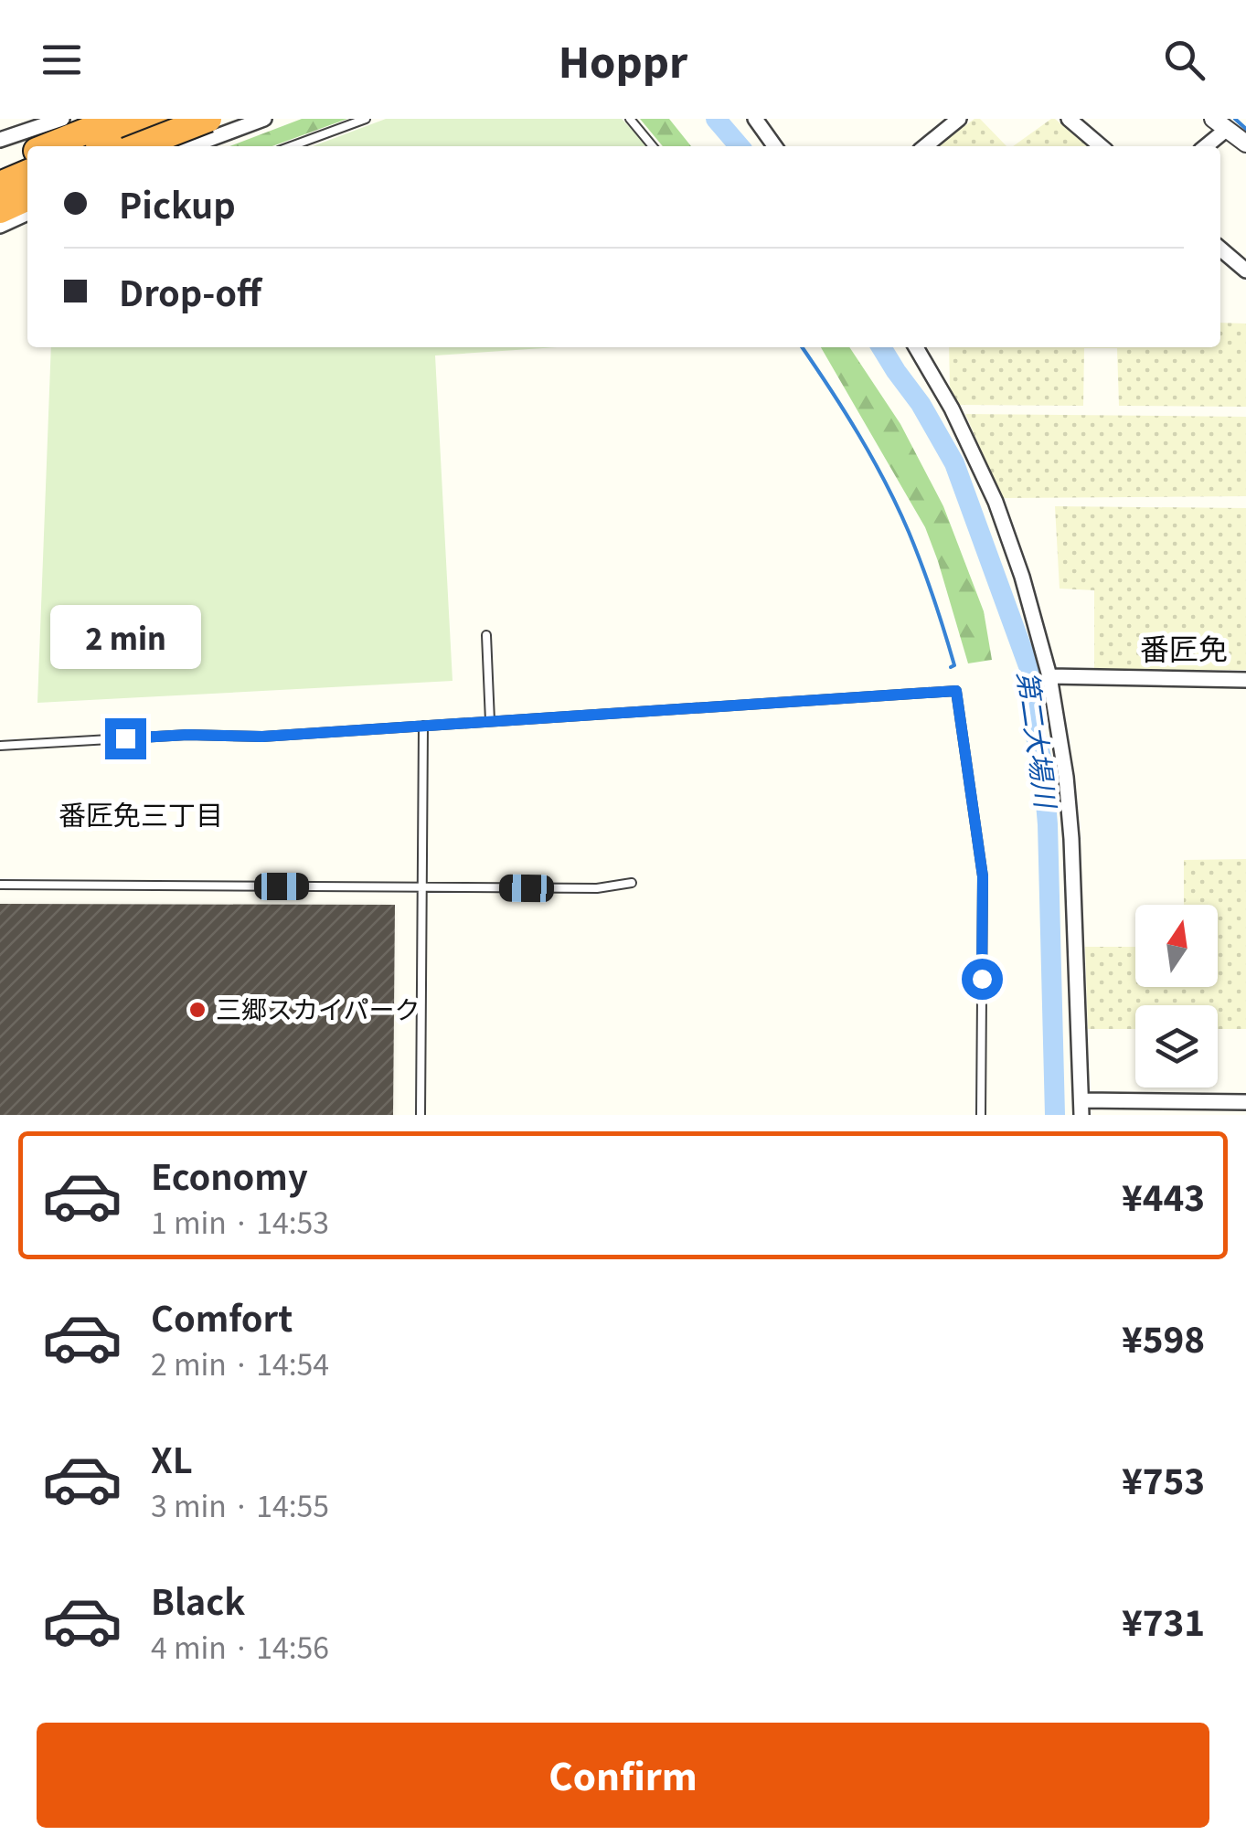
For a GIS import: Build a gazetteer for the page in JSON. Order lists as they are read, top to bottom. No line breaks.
{"districts":["番匠免","番匠免三丁目"],"water":["第二大場川"],"places":["三郷スカイパーク"],"north":"top","page":{"header":"Hoppr","banner":["Pickup","Drop-off"],"bubble":"2 min","list":[{"name":"Economy","note":"1 min · 14:53","value":"¥443"},{"name":"Comfort","note":"2 min · 14:54","value":"¥598"},{"name":"XL","note":"3 min · 14:55","value":"¥753"},{"name":"Black","note":"4 min · 14:56","value":"¥731"}],"buttons":"Confirm"}}
